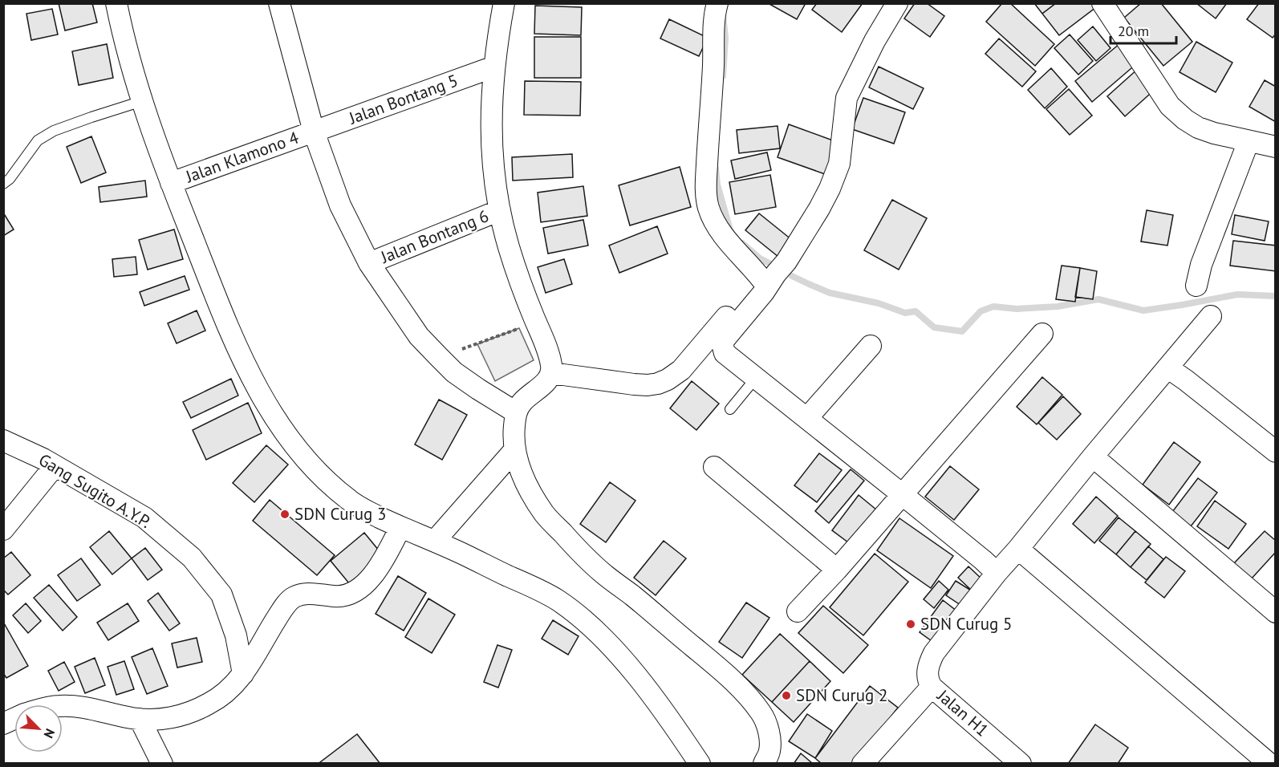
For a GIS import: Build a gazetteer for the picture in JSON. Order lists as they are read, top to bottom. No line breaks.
{"streets":{"street":["Jalan Bontang 5","Jalan Klamono 4","Jalan Bontang 6","Gang Sugito A.Y.P.","Jalan H1"]},"crossings":[["Jalan Bontang 5","Jalan Klamono 4"]],"places":["SDN Curug 3","SDN Curug 5","SDN Curug 2"],"scale_bar":"20 m","north":"bottom right"}
